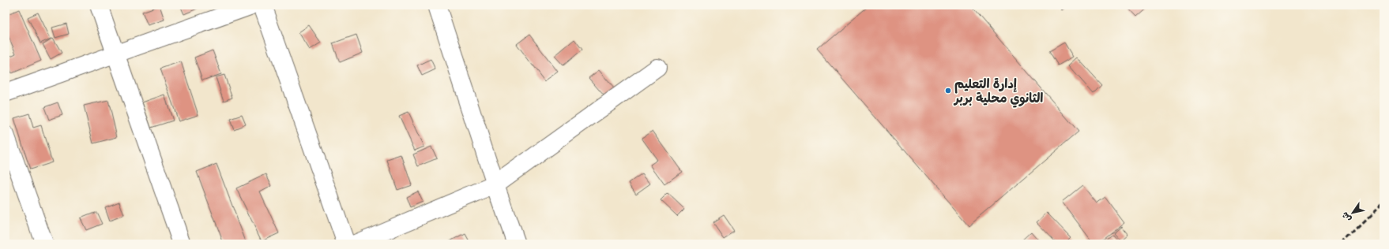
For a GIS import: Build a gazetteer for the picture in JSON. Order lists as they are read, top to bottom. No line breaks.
{"places":["إدارة التعليم الثانوي محلية بربر"],"north":"bottom left"}
